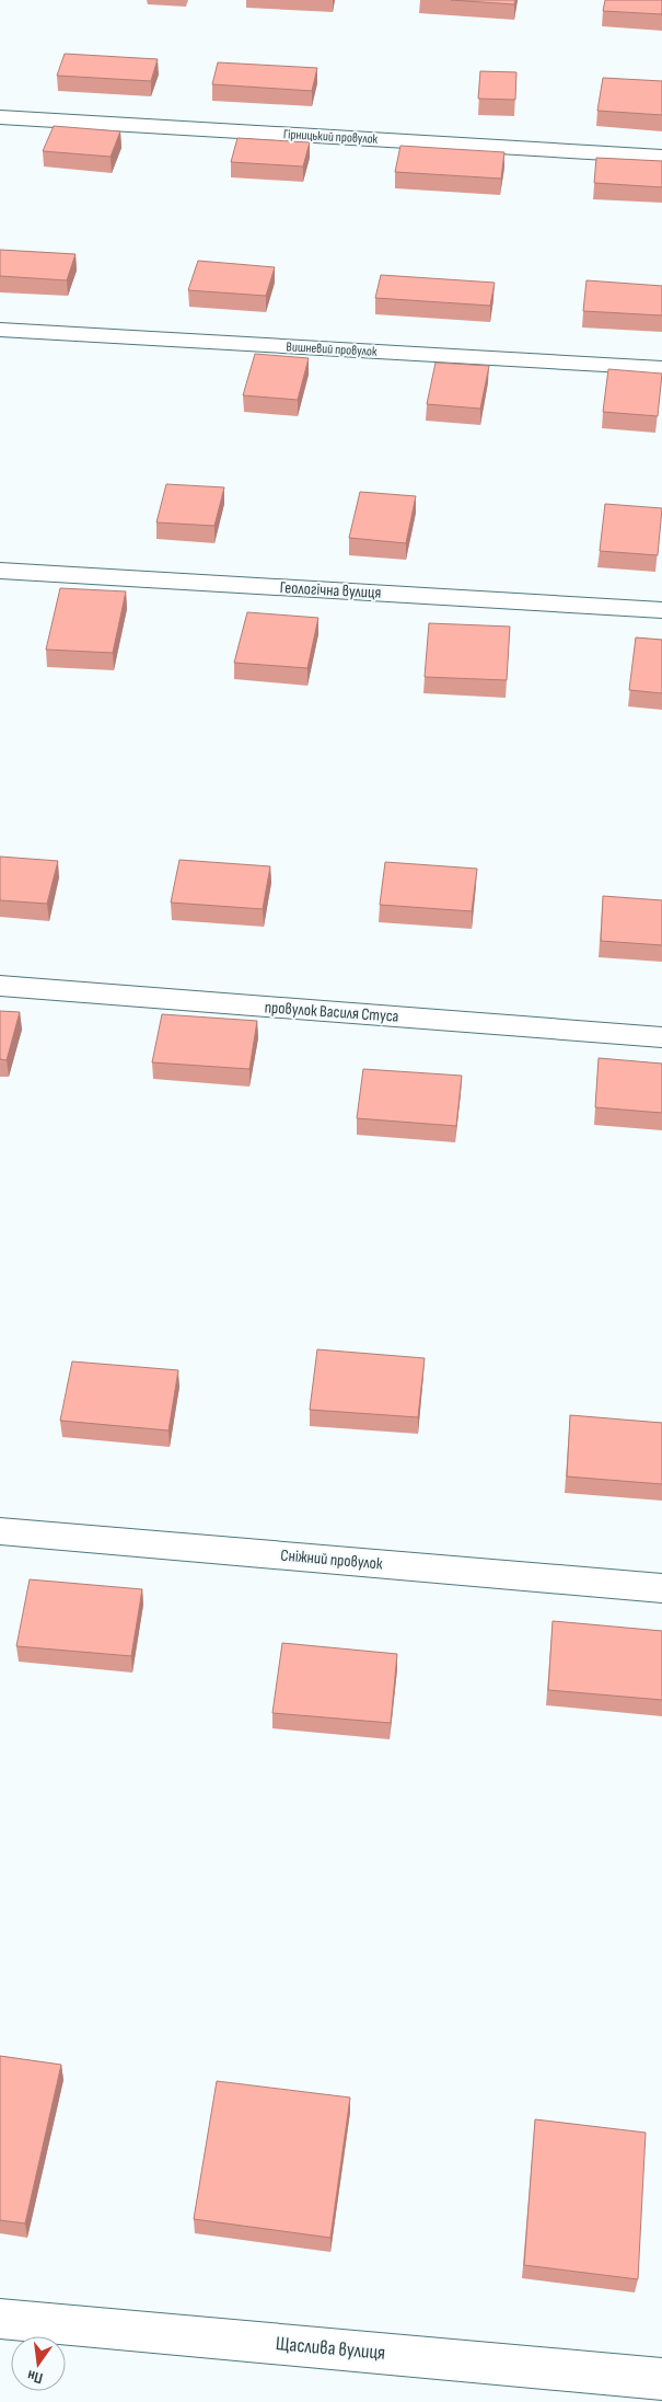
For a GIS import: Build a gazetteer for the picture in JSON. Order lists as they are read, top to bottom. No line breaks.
{"streets":{"street":["Гірницький провулок","Вишневий провулок","Геологічна вулиця","провулок Василя Стуса","Сніжний провулок","Щаслива вулиця"]},"north":"bottom"}
